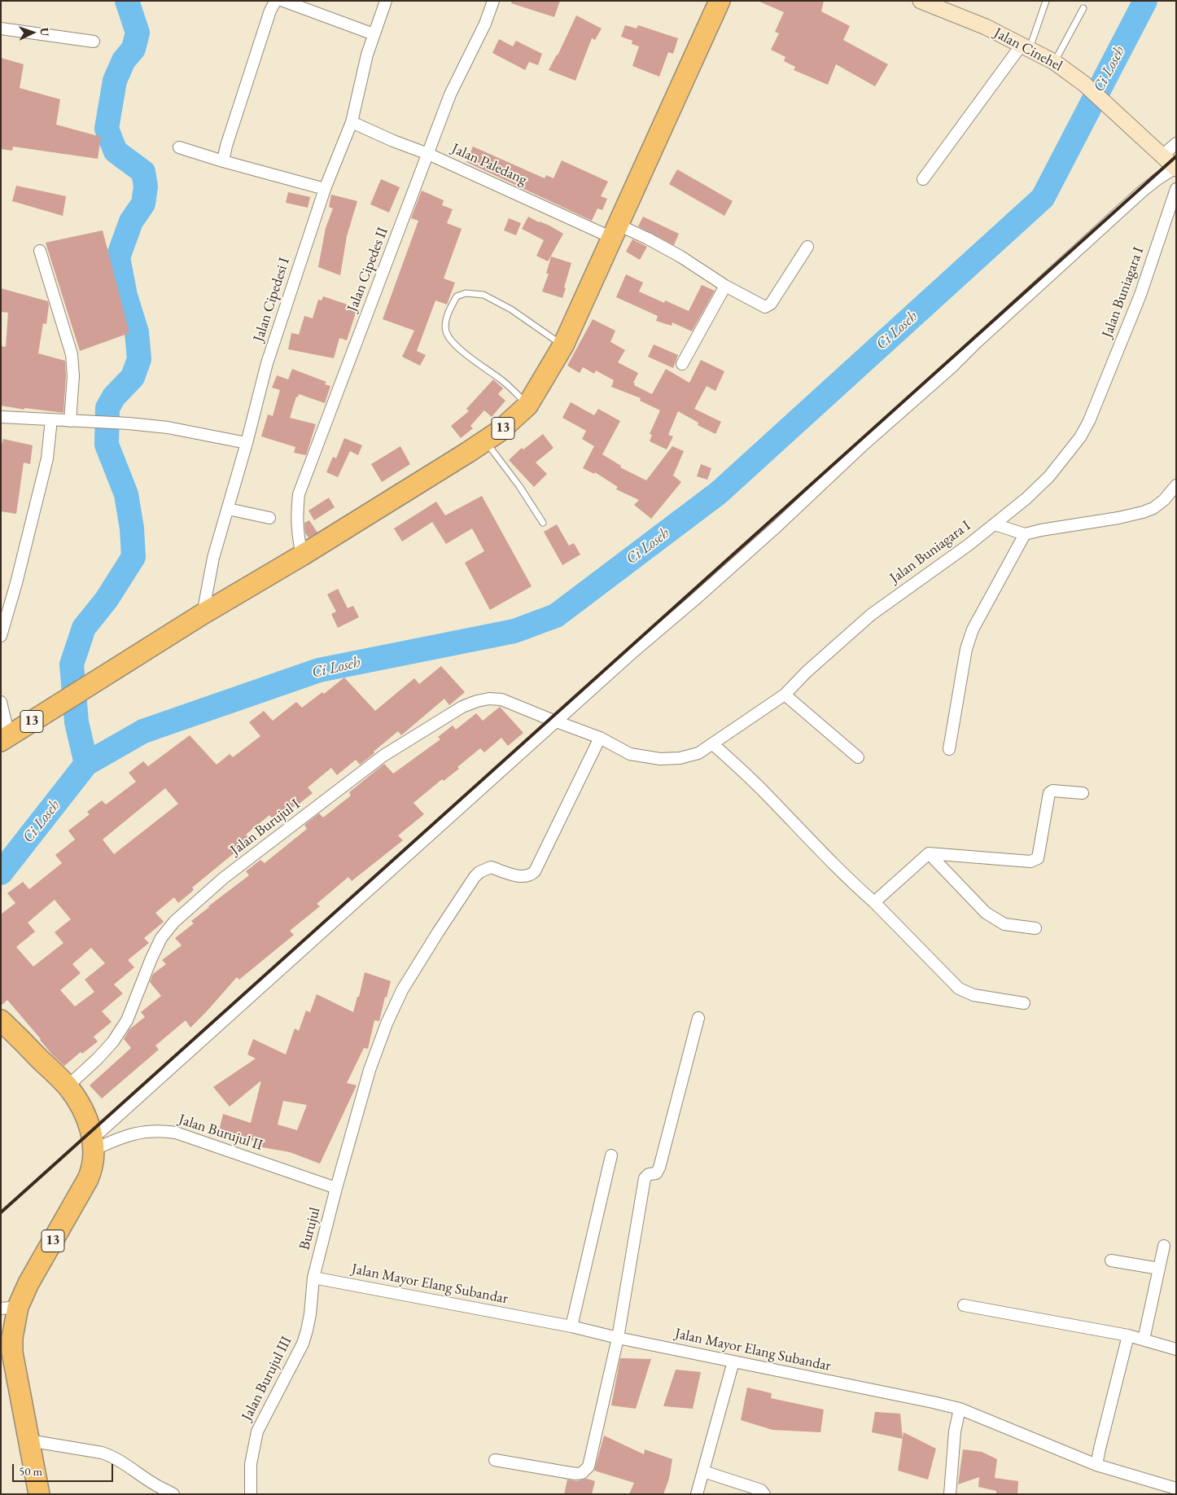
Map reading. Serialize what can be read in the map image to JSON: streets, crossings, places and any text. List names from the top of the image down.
{
  "streets": {
    "highway": ["13"],
    "street": [
      "Jalan Cinehel",
      "Jalan Paledang",
      "Jalan Cipedes II",
      "Jalan Buniagara I",
      "Jalan Cipedesi I",
      "Jalan Burujul I",
      "Jalan Burujul II",
      "Burujul",
      "Jalan Mayor Elang Subandar",
      "Jalan Burujul III"
    ]
  },
  "crossings": [
    ["Jalan Paledang", "Jalan Cipedes II"],
    ["Jalan Paledang", "Jalan Cipedesi I"],
    ["Jalan Paledang", "13"],
    ["Jalan Cipedes II", "13"],
    ["Jalan Buniagara I", "Jalan Burujul I"],
    ["Jalan Buniagara I", "Burujul"],
    ["Jalan Cipedesi I", "13"],
    ["13", "Jalan Burujul I"],
    ["13", "Jalan Burujul II"],
    ["Jalan Burujul II", "Burujul"],
    ["Burujul", "Jalan Mayor Elang Subandar"],
    ["Burujul", "Jalan Burujul III"],
    ["Jalan Mayor Elang Subandar", "Jalan Burujul III"]
  ],
  "water": ["Ci Loseh"],
  "scale_bar": "50 m",
  "north": "right"
}
